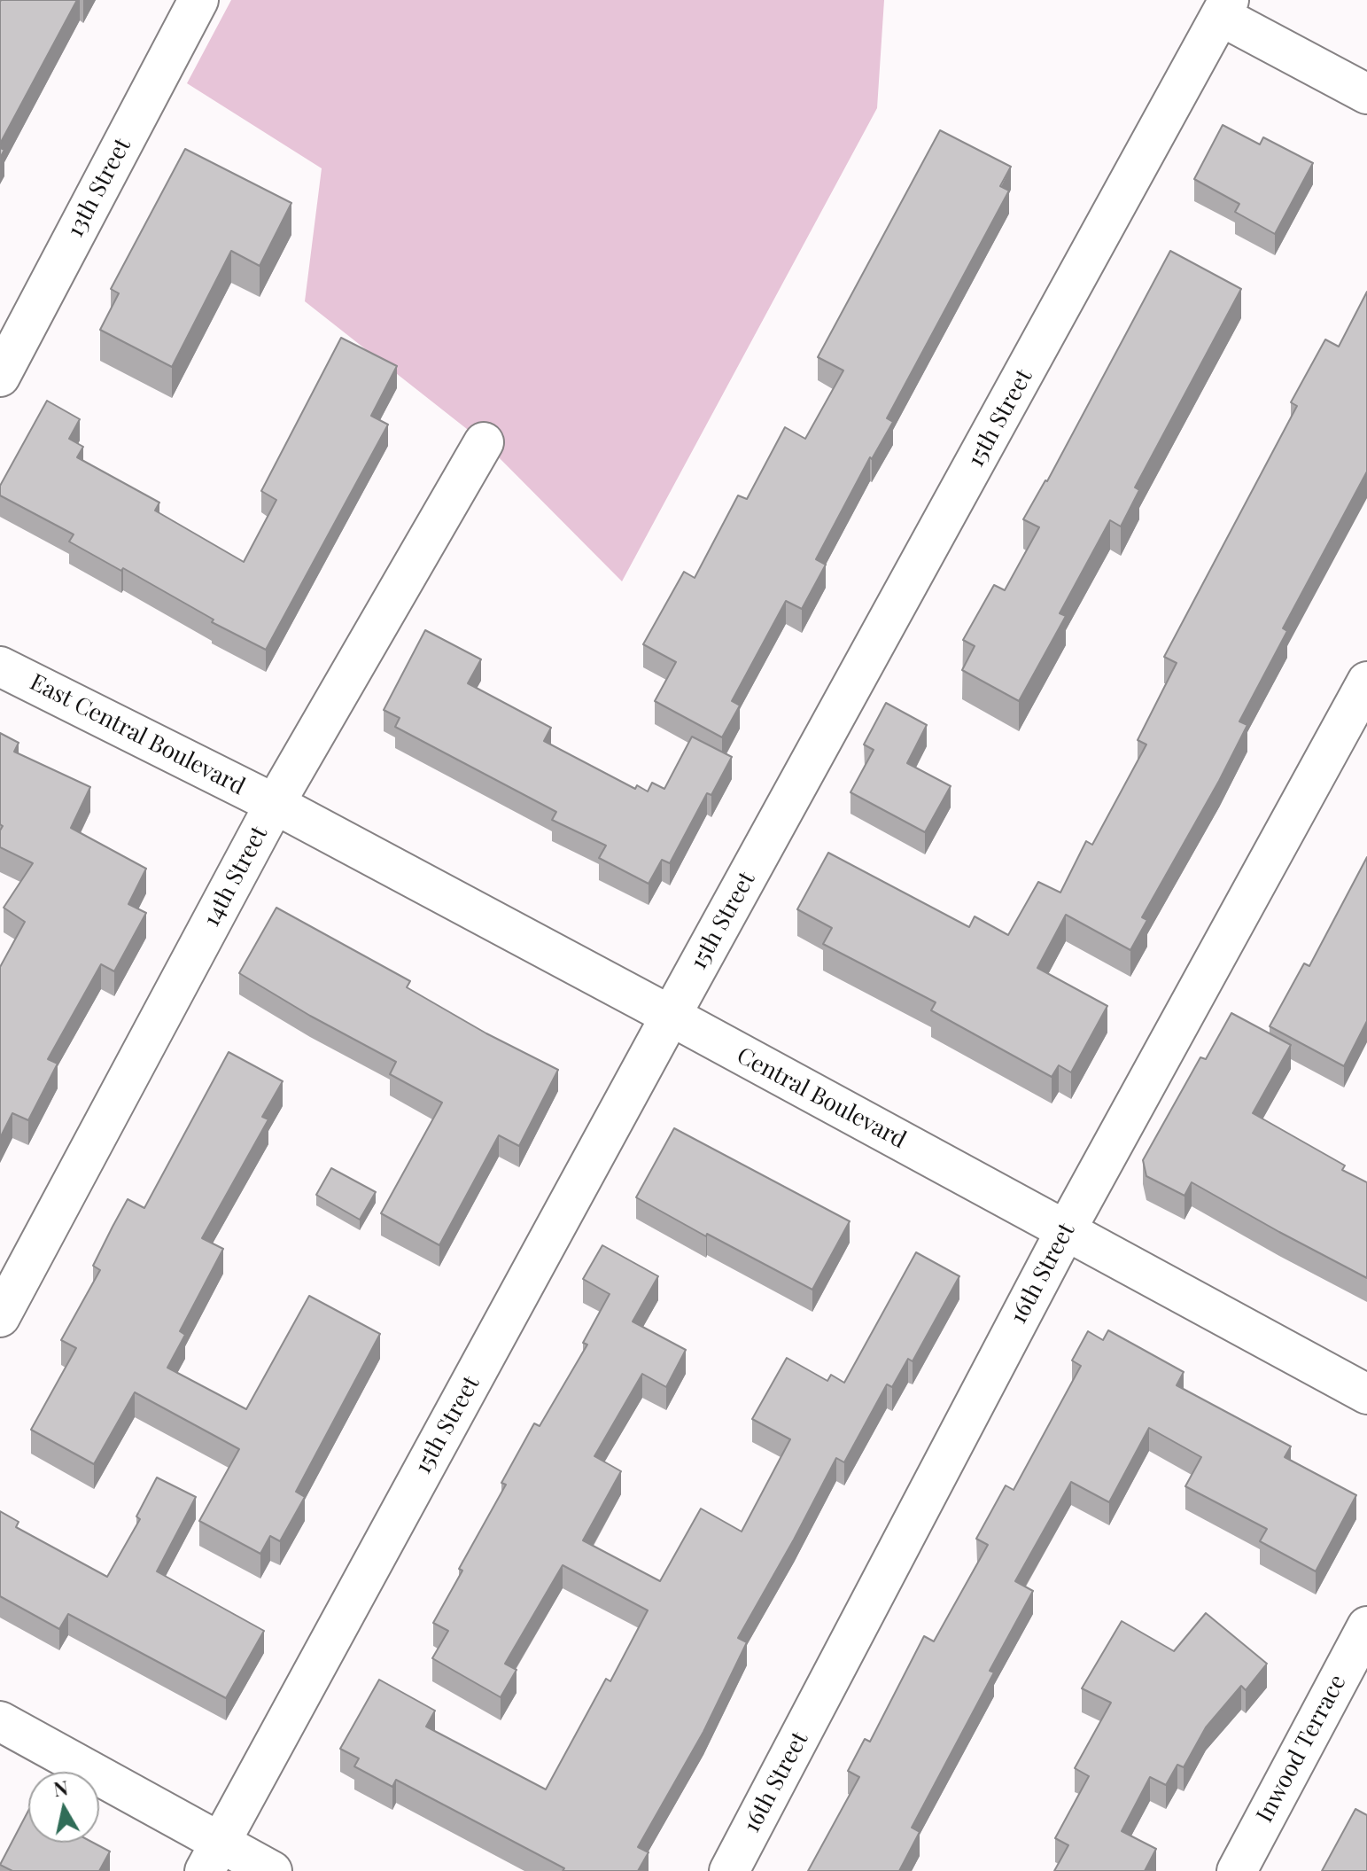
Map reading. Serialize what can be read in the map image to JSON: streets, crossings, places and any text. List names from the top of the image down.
{
  "streets": {
    "street": [
      "13th Street",
      "15th Street",
      "East Central Boulevard",
      "14th Street",
      "Central Boulevard",
      "16th Street",
      "Inwood Terrace"
    ]
  },
  "crossings": [
    ["15th Street", "Central Boulevard"],
    ["East Central Boulevard", "14th Street"],
    ["East Central Boulevard", "Central Boulevard"],
    ["14th Street", "Central Boulevard"],
    ["Central Boulevard", "16th Street"]
  ],
  "north": "top"
}
